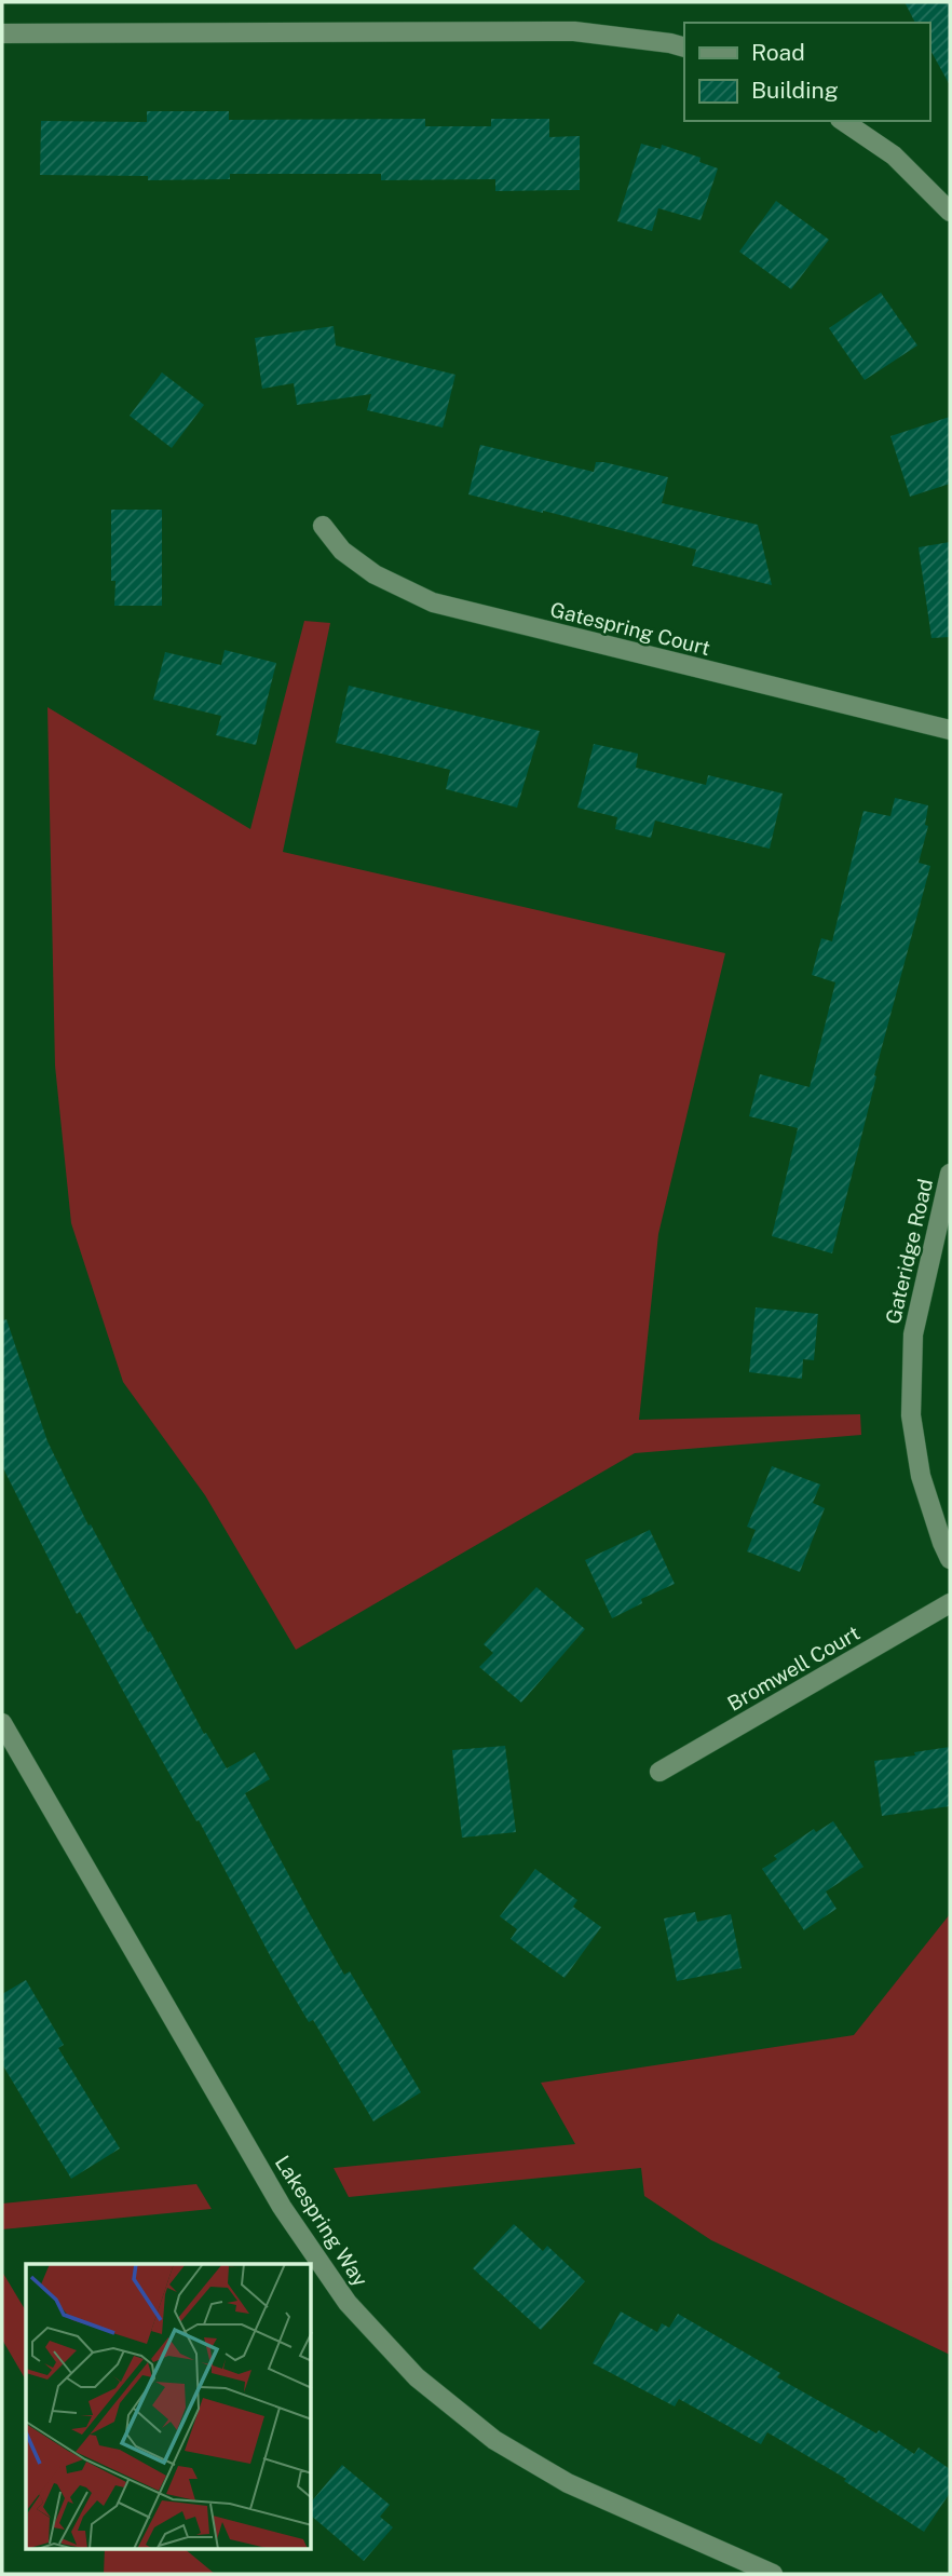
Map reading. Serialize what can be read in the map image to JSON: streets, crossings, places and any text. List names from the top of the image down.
{
  "streets": {
    "street": [
      "Gatespring Court",
      "Gateridge Road",
      "Bromwell Court",
      "Lakespring Way"
    ]
  },
  "legend": ["Road", "Building"]
}
